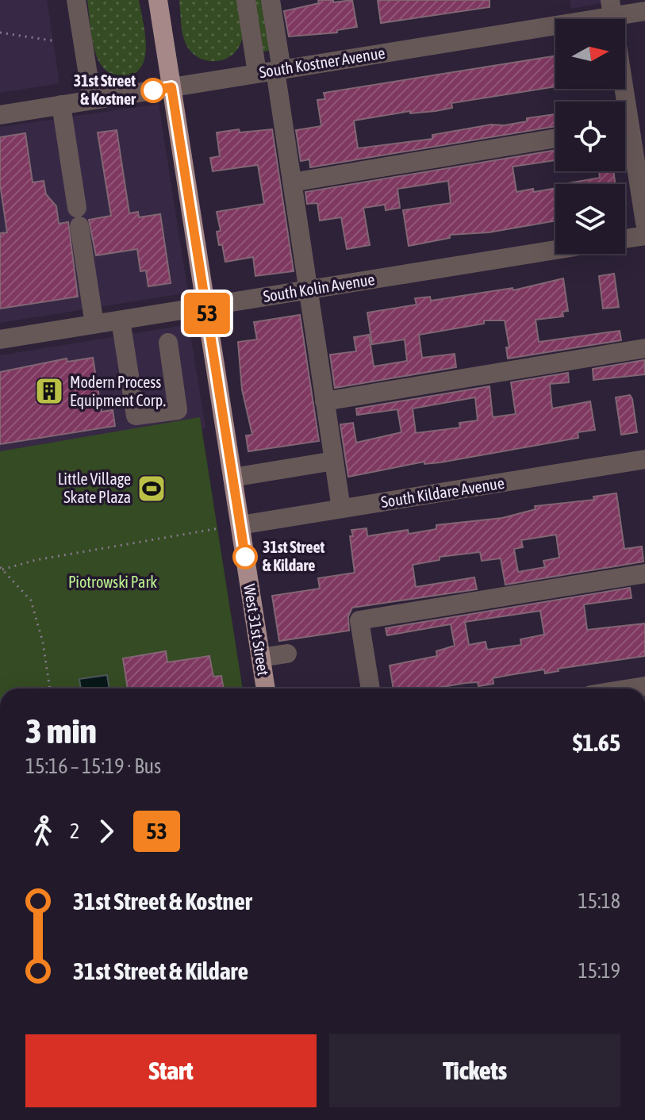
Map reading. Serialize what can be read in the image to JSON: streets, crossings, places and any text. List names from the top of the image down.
{
  "streets": {
    "main road": ["West 31st Street"],
    "street": ["South Kostner Avenue", "South Kolin Avenue", "South Kildare Avenue"]
  },
  "crossings": [
    ["South Kostner Avenue", "West 31st Street"],
    ["South Kolin Avenue", "West 31st Street"],
    ["South Kildare Avenue", "West 31st Street"]
  ],
  "parks": ["Piotrowski Park"],
  "places": {
    "other": ["31st Street & Kostner", "31st Street & Kildare"],
    "building": ["Modern Process Equipment Corp."],
    "sports": ["Little Village Skate Plaza"]
  },
  "lines": ["bus line 53"],
  "north": "right",
  "page": {
    "on_map": "53",
    "heading": ["3 min", "15:16 – 15:19 · Bus", "$1.65"],
    "legs": ["2", "53"],
    "list": [
      {
        "name": "31st Street & Kostner",
        "value": "15:18"
      },
      {
        "name": "31st Street & Kildare",
        "value": "15:19"
      }
    ],
    "buttons": ["Start", "Tickets"]
  }
}
